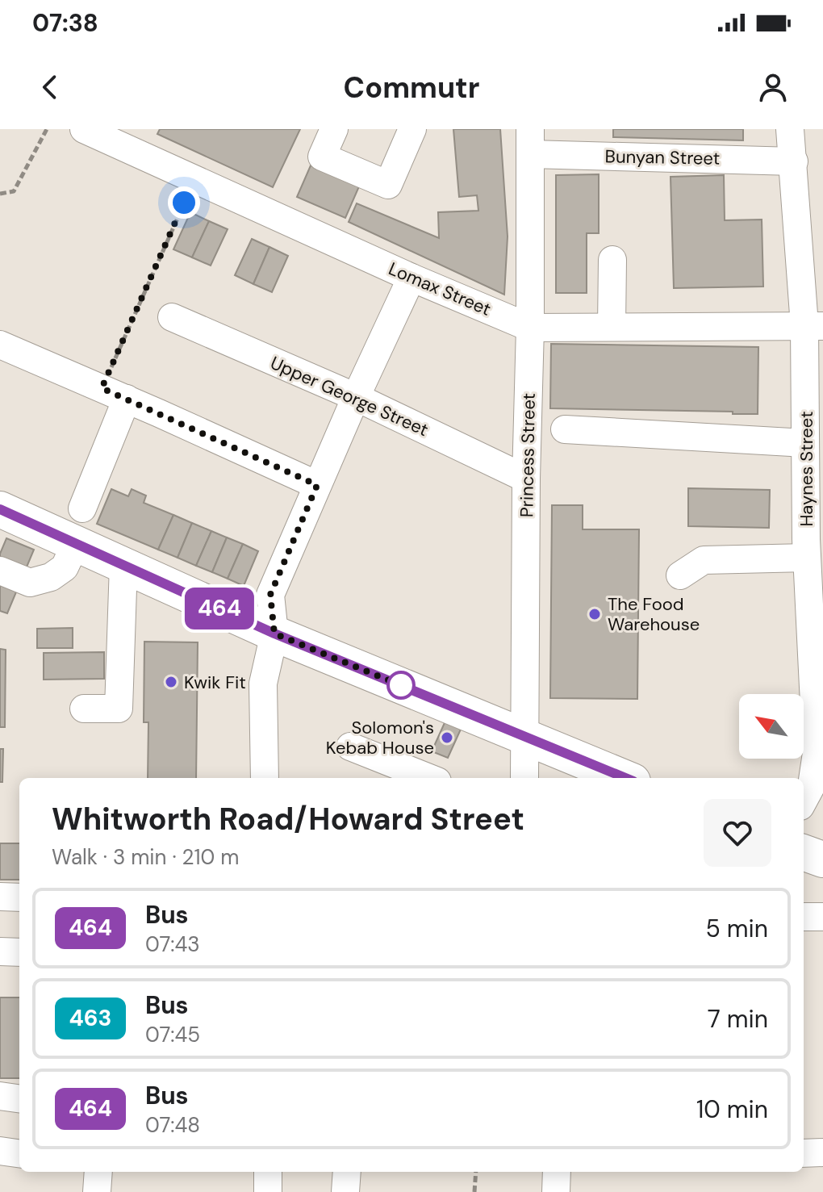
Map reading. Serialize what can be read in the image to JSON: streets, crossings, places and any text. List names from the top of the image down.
{
  "streets": {
    "street": [
      "Bunyan Street",
      "Lomax Street",
      "Upper George Street",
      "Princess Street",
      "Haynes Street"
    ]
  },
  "crossings": [
    ["Bunyan Street", "Princess Street"],
    ["Bunyan Street", "Haynes Street"],
    ["Lomax Street", "Princess Street"],
    ["Lomax Street", "Haynes Street"],
    ["Upper George Street", "Princess Street"]
  ],
  "places": ["The Food Warehouse", "Kwik Fit", "Solomon's Kebab House"],
  "lines": ["bus line 464"],
  "north": "top left",
  "page": {
    "status": "07:38",
    "header": "Commutr",
    "on_map": "464",
    "heading": ["Whitworth Road/Howard Street", "Walk · 3 min · 210 m"],
    "list": [
      {
        "mark": "464",
        "name": "Bus",
        "note": "07:43",
        "value": "5 min"
      },
      {
        "mark": "463",
        "name": "Bus",
        "note": "07:45",
        "value": "7 min"
      },
      {
        "mark": "464",
        "name": "Bus",
        "note": "07:48",
        "value": "10 min"
      }
    ]
  }
}
